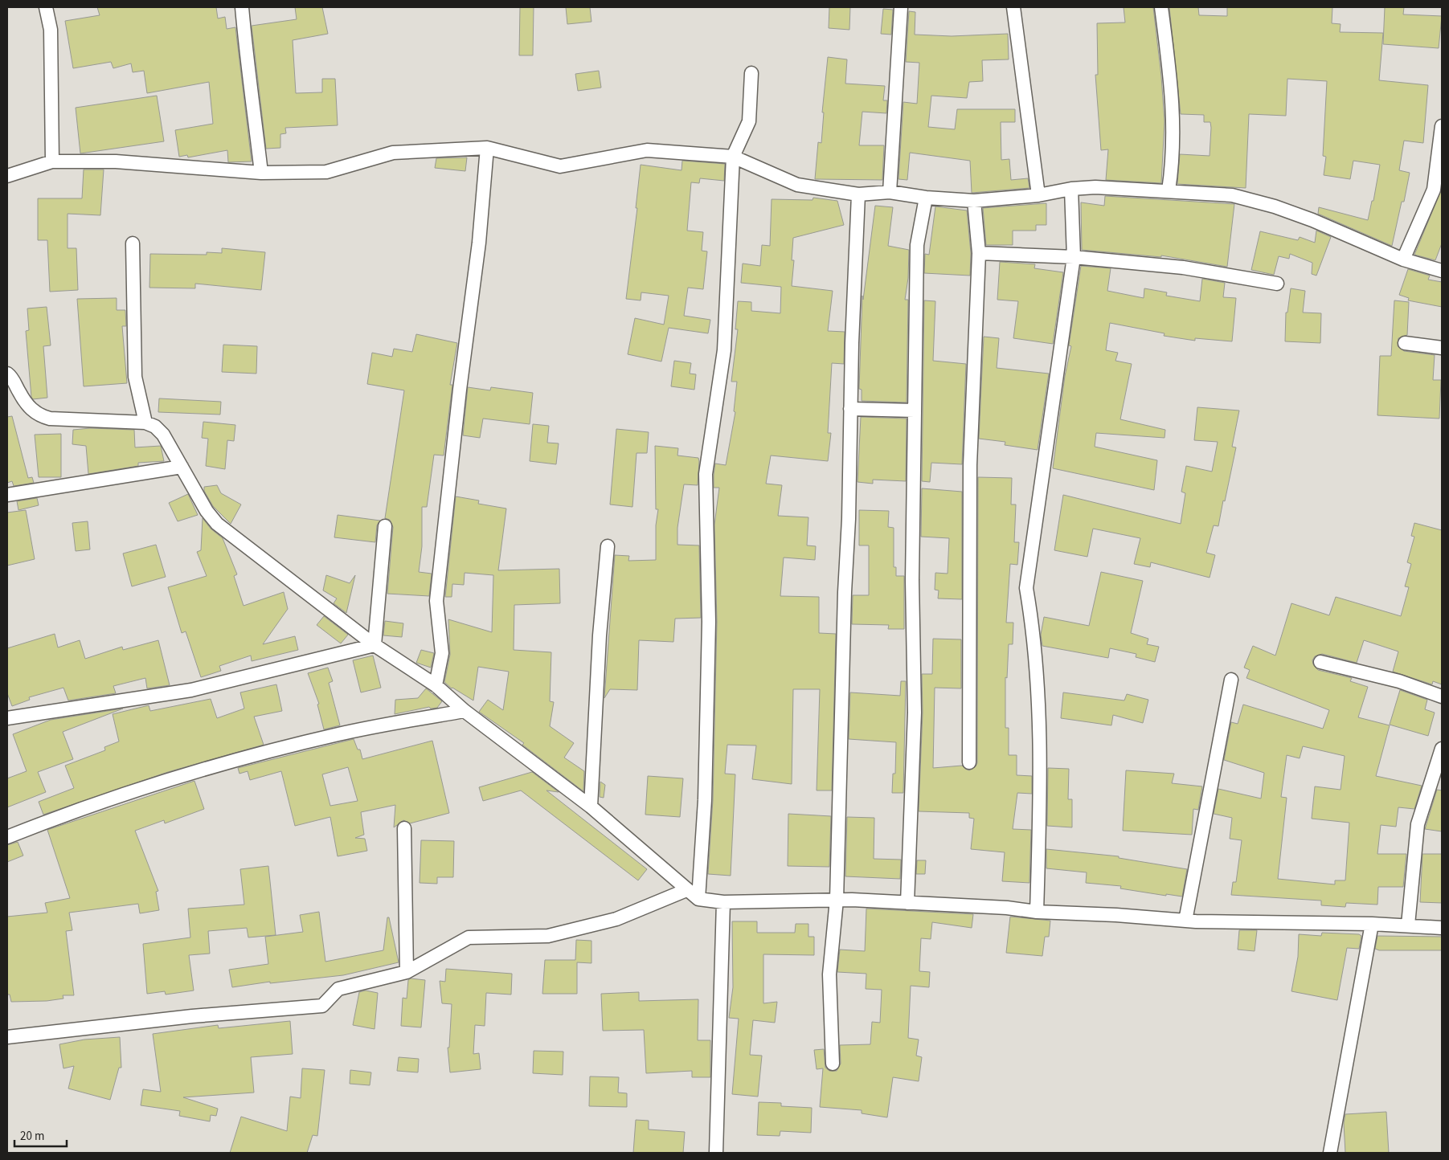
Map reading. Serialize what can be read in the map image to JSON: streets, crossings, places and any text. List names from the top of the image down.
{
  "scale_bar": "20 m"
}
